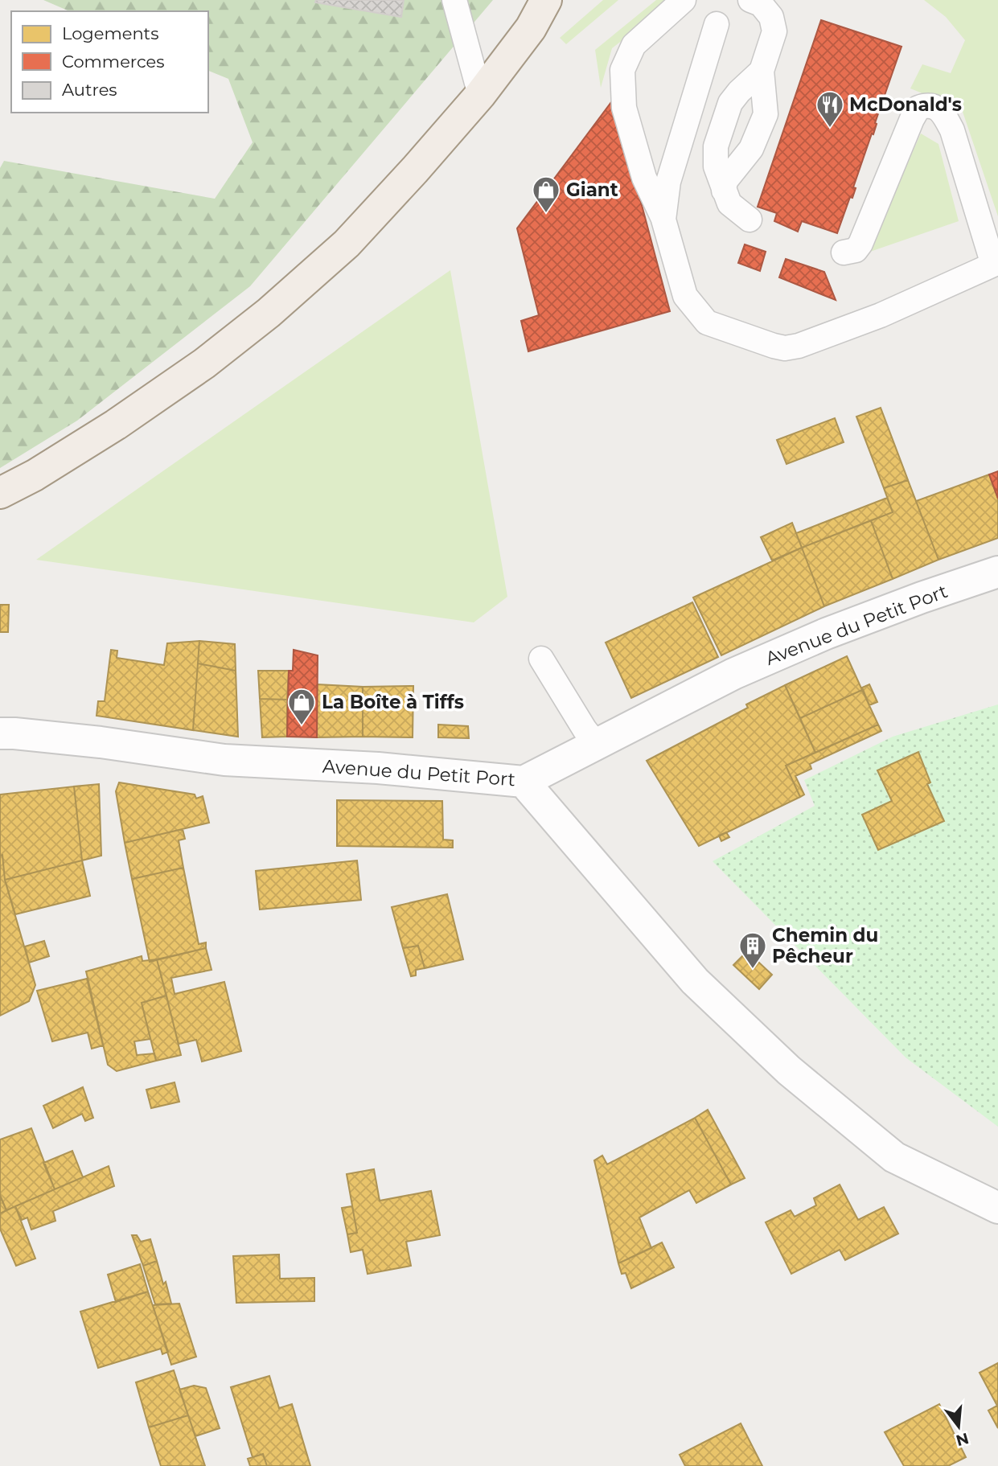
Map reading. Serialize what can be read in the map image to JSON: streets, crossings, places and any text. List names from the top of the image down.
{
  "streets": {
    "street": ["Avenue du Petit Port"]
  },
  "places": {
    "restaurant": ["McDonald's"],
    "shop": ["Giant", "La Boîte à Tiffs"],
    "building": ["Chemin du Pêcheur"]
  },
  "legend": ["Logements", "Commerces", "Autres"],
  "north": "bottom"
}
